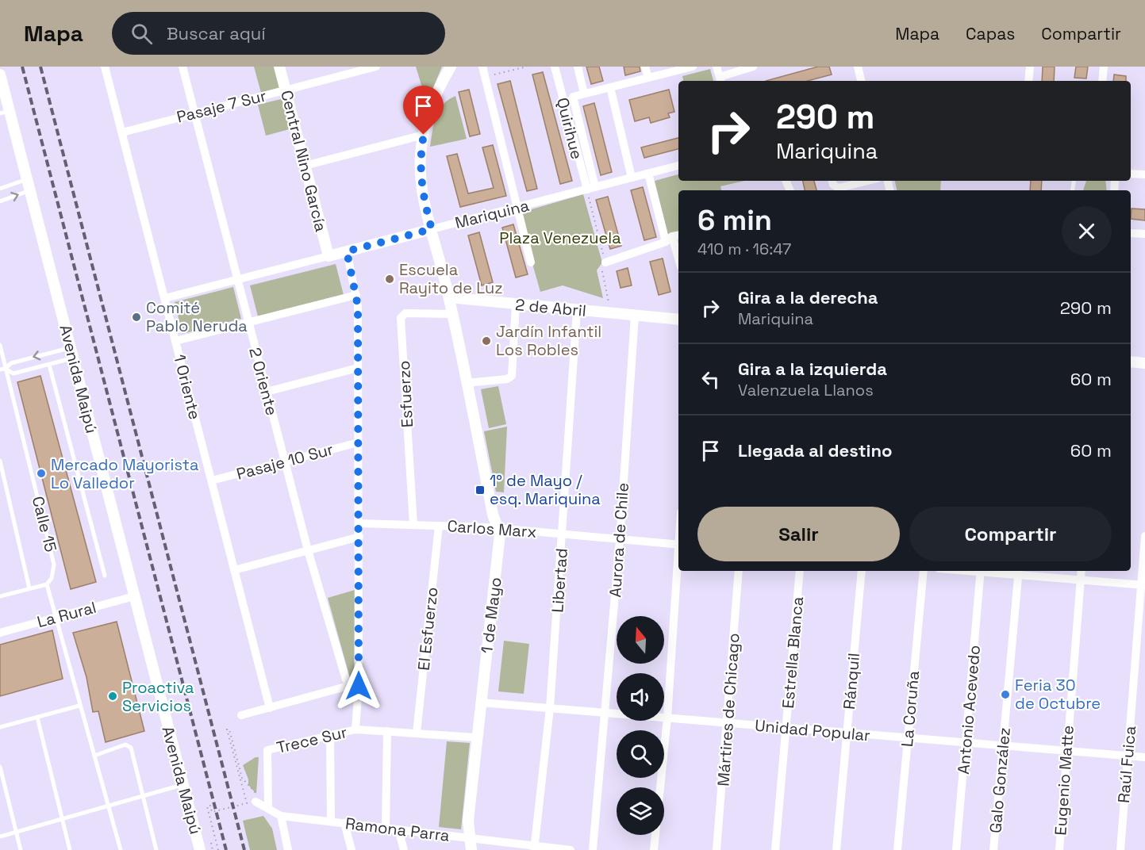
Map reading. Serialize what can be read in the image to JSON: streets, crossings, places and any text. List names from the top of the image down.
{
  "streets": {
    "street": [
      "Pasaje 7 Sur",
      "Quirihue",
      "Central Nino García",
      "Mariquina",
      "2 de Abril",
      "Avenida Maipú",
      "2 Oriente",
      "1 Oriente",
      "Esfuerzo",
      "Pasaje 10 Sur",
      "Carlos Marx",
      "Aurora de Chile",
      "Libertad",
      "La Rural",
      "1 de Mayo",
      "El Esfuerzo",
      "Estrella Blanca",
      "Ránquil",
      "La Coruña",
      "Mártires de Chicago",
      "Antonio Acevedo",
      "Unidad Popular",
      "Trece Sur",
      "Raúl Fuica",
      "Galo González",
      "Eugenio Matte",
      "Ramona Parra"
    ],
    "lane": ["Calle 15"]
  },
  "crossings": [
    ["Pasaje 7 Sur", "Central Nino García"],
    ["Pasaje 7 Sur", "2 Oriente"],
    ["Pasaje 7 Sur", "1 Oriente"],
    ["Quirihue", "Mariquina"],
    ["Central Nino García", "Mariquina"],
    ["Mariquina", "2 Oriente"],
    ["Mariquina", "1 Oriente"],
    ["Mariquina", "1 de Mayo"],
    ["2 de Abril", "Aurora de Chile"],
    ["2 de Abril", "Libertad"],
    ["2 de Abril", "1 de Mayo"],
    ["Avenida Maipú", "La Rural"],
    ["2 Oriente", "Pasaje 10 Sur"],
    ["1 Oriente", "Pasaje 10 Sur"],
    ["Esfuerzo", "Carlos Marx"],
    ["Esfuerzo", "1 de Mayo"],
    ["Carlos Marx", "Aurora de Chile"],
    ["Carlos Marx", "Libertad"],
    ["Carlos Marx", "1 de Mayo"],
    ["Carlos Marx", "El Esfuerzo"],
    ["Aurora de Chile", "Unidad Popular"],
    ["Libertad", "Unidad Popular"],
    ["Libertad", "Ramona Parra"],
    ["1 de Mayo", "Unidad Popular"],
    ["1 de Mayo", "Ramona Parra"],
    ["Estrella Blanca", "Unidad Popular"],
    ["Ránquil", "Unidad Popular"],
    ["La Coruña", "Unidad Popular"],
    ["Mártires de Chicago", "Unidad Popular"],
    ["Antonio Acevedo", "Unidad Popular"],
    ["Unidad Popular", "Raúl Fuica"],
    ["Unidad Popular", "Galo González"],
    ["Unidad Popular", "Eugenio Matte"]
  ],
  "parks": ["Plaza Venezuela"],
  "places": {
    "other": [
      "Escuela Rayito de Luz",
      "Comité Pablo Neruda",
      "Jardín Infantil Los Robles",
      "Mercado Mayorista Lo Valledor",
      "Feria 30 de Octubre",
      "Proactiva Servicios"
    ],
    "transit": ["1° de Mayo / esq. Mariquina"]
  },
  "north": "top",
  "page": {
    "header": "Mapa",
    "search": "Buscar aquí",
    "nav": ["Mapa", "Capas", "Compartir"],
    "turn": ["290 m", "Mariquina"],
    "heading": ["6 min", "410 m · 16:47"],
    "list": [
      {
        "name": "Gira a la derecha",
        "note": "Mariquina",
        "value": "290 m"
      },
      {
        "name": "Gira a la izquierda",
        "note": "Valenzuela Llanos",
        "value": "60 m"
      },
      {
        "name": "Llegada al destino",
        "value": "60 m"
      }
    ],
    "buttons": ["Salir", "Compartir"]
  }
}
